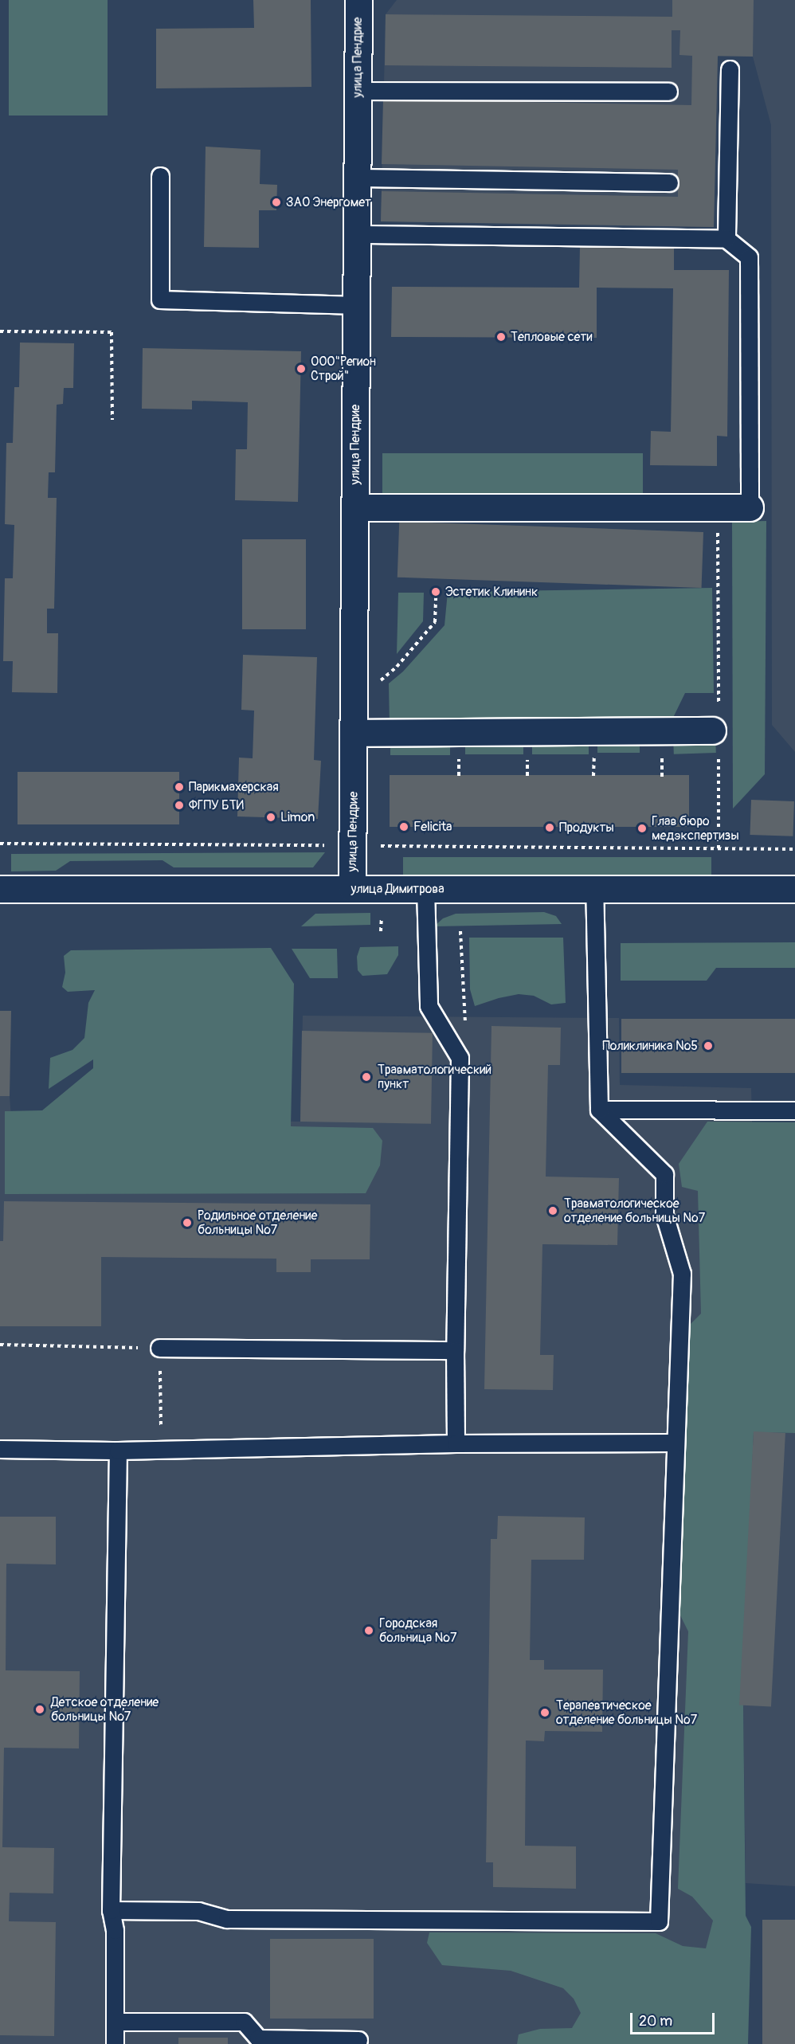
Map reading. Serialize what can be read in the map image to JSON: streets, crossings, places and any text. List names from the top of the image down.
{
  "streets": {
    "street": ["улица Пендрие", "улица Димитрова"]
  },
  "crossings": [
    ["улица Пендрие", "улица Димитрова"]
  ],
  "places": [
    "ЗАО Энергомет",
    "Тепловые сети",
    "ООО\"Регион Строй\"",
    "Эстетик Клининк",
    "Парикмахерская",
    "ФГПУ БТИ",
    "Limon",
    "Felicita",
    "Продукты",
    "Глав бюро медэкспертизы",
    "Поликлиника №5",
    "Травматологический пункт",
    "Травматологическое отделение больницы №7",
    "Родильное отделение больницы №7",
    "Городская больница №7",
    "Детское отделение больницы №7",
    "Терапевтическое отделение больницы №7"
  ],
  "scale_bar": "20 m"
}
